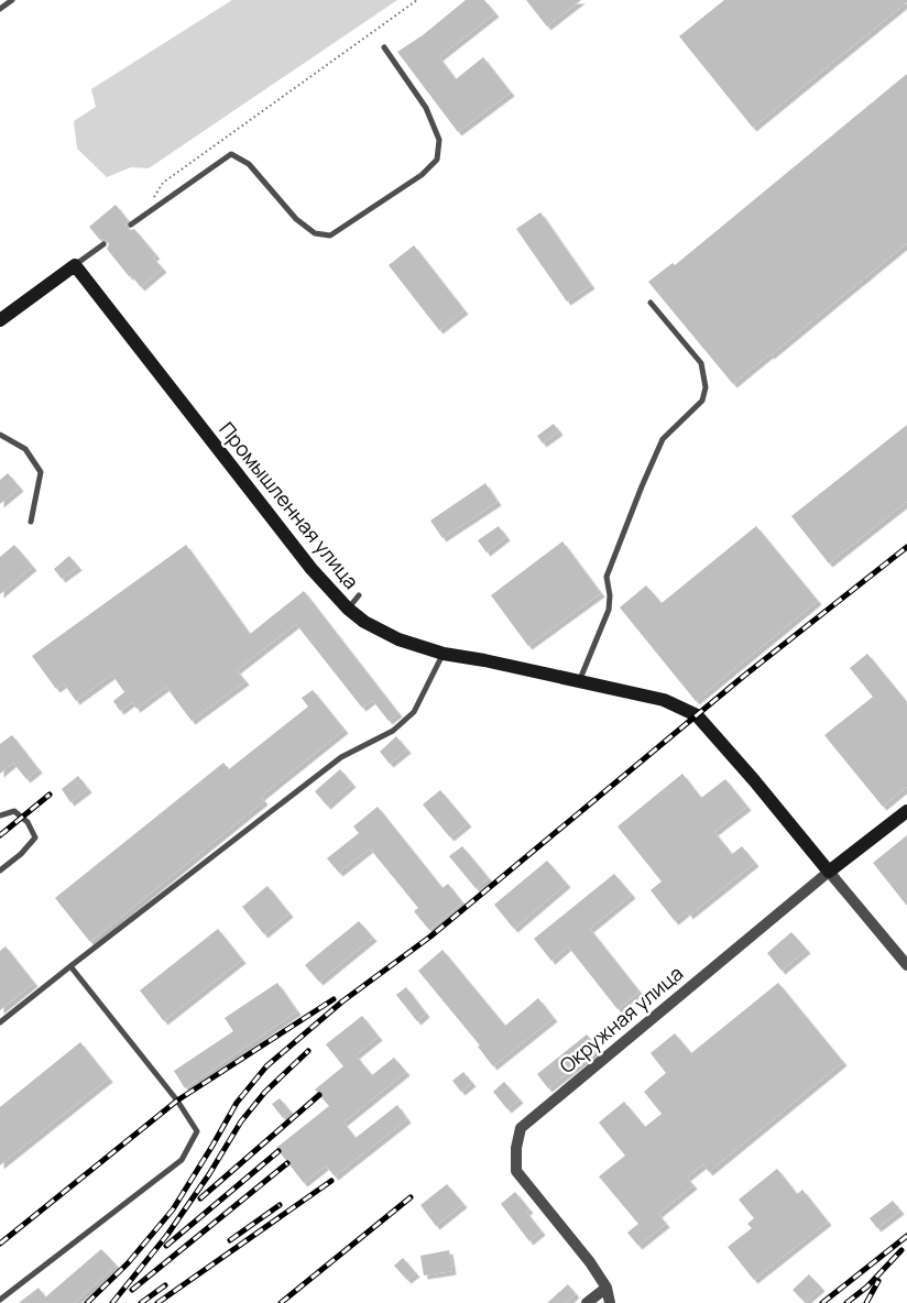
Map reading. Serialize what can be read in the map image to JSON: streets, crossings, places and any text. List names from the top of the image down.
{
  "streets": {
    "street": ["Промышленная улица", "Окружная улица"]
  },
  "crossings": [
    ["Промышленная улица", "Окружная улица"]
  ]
}
